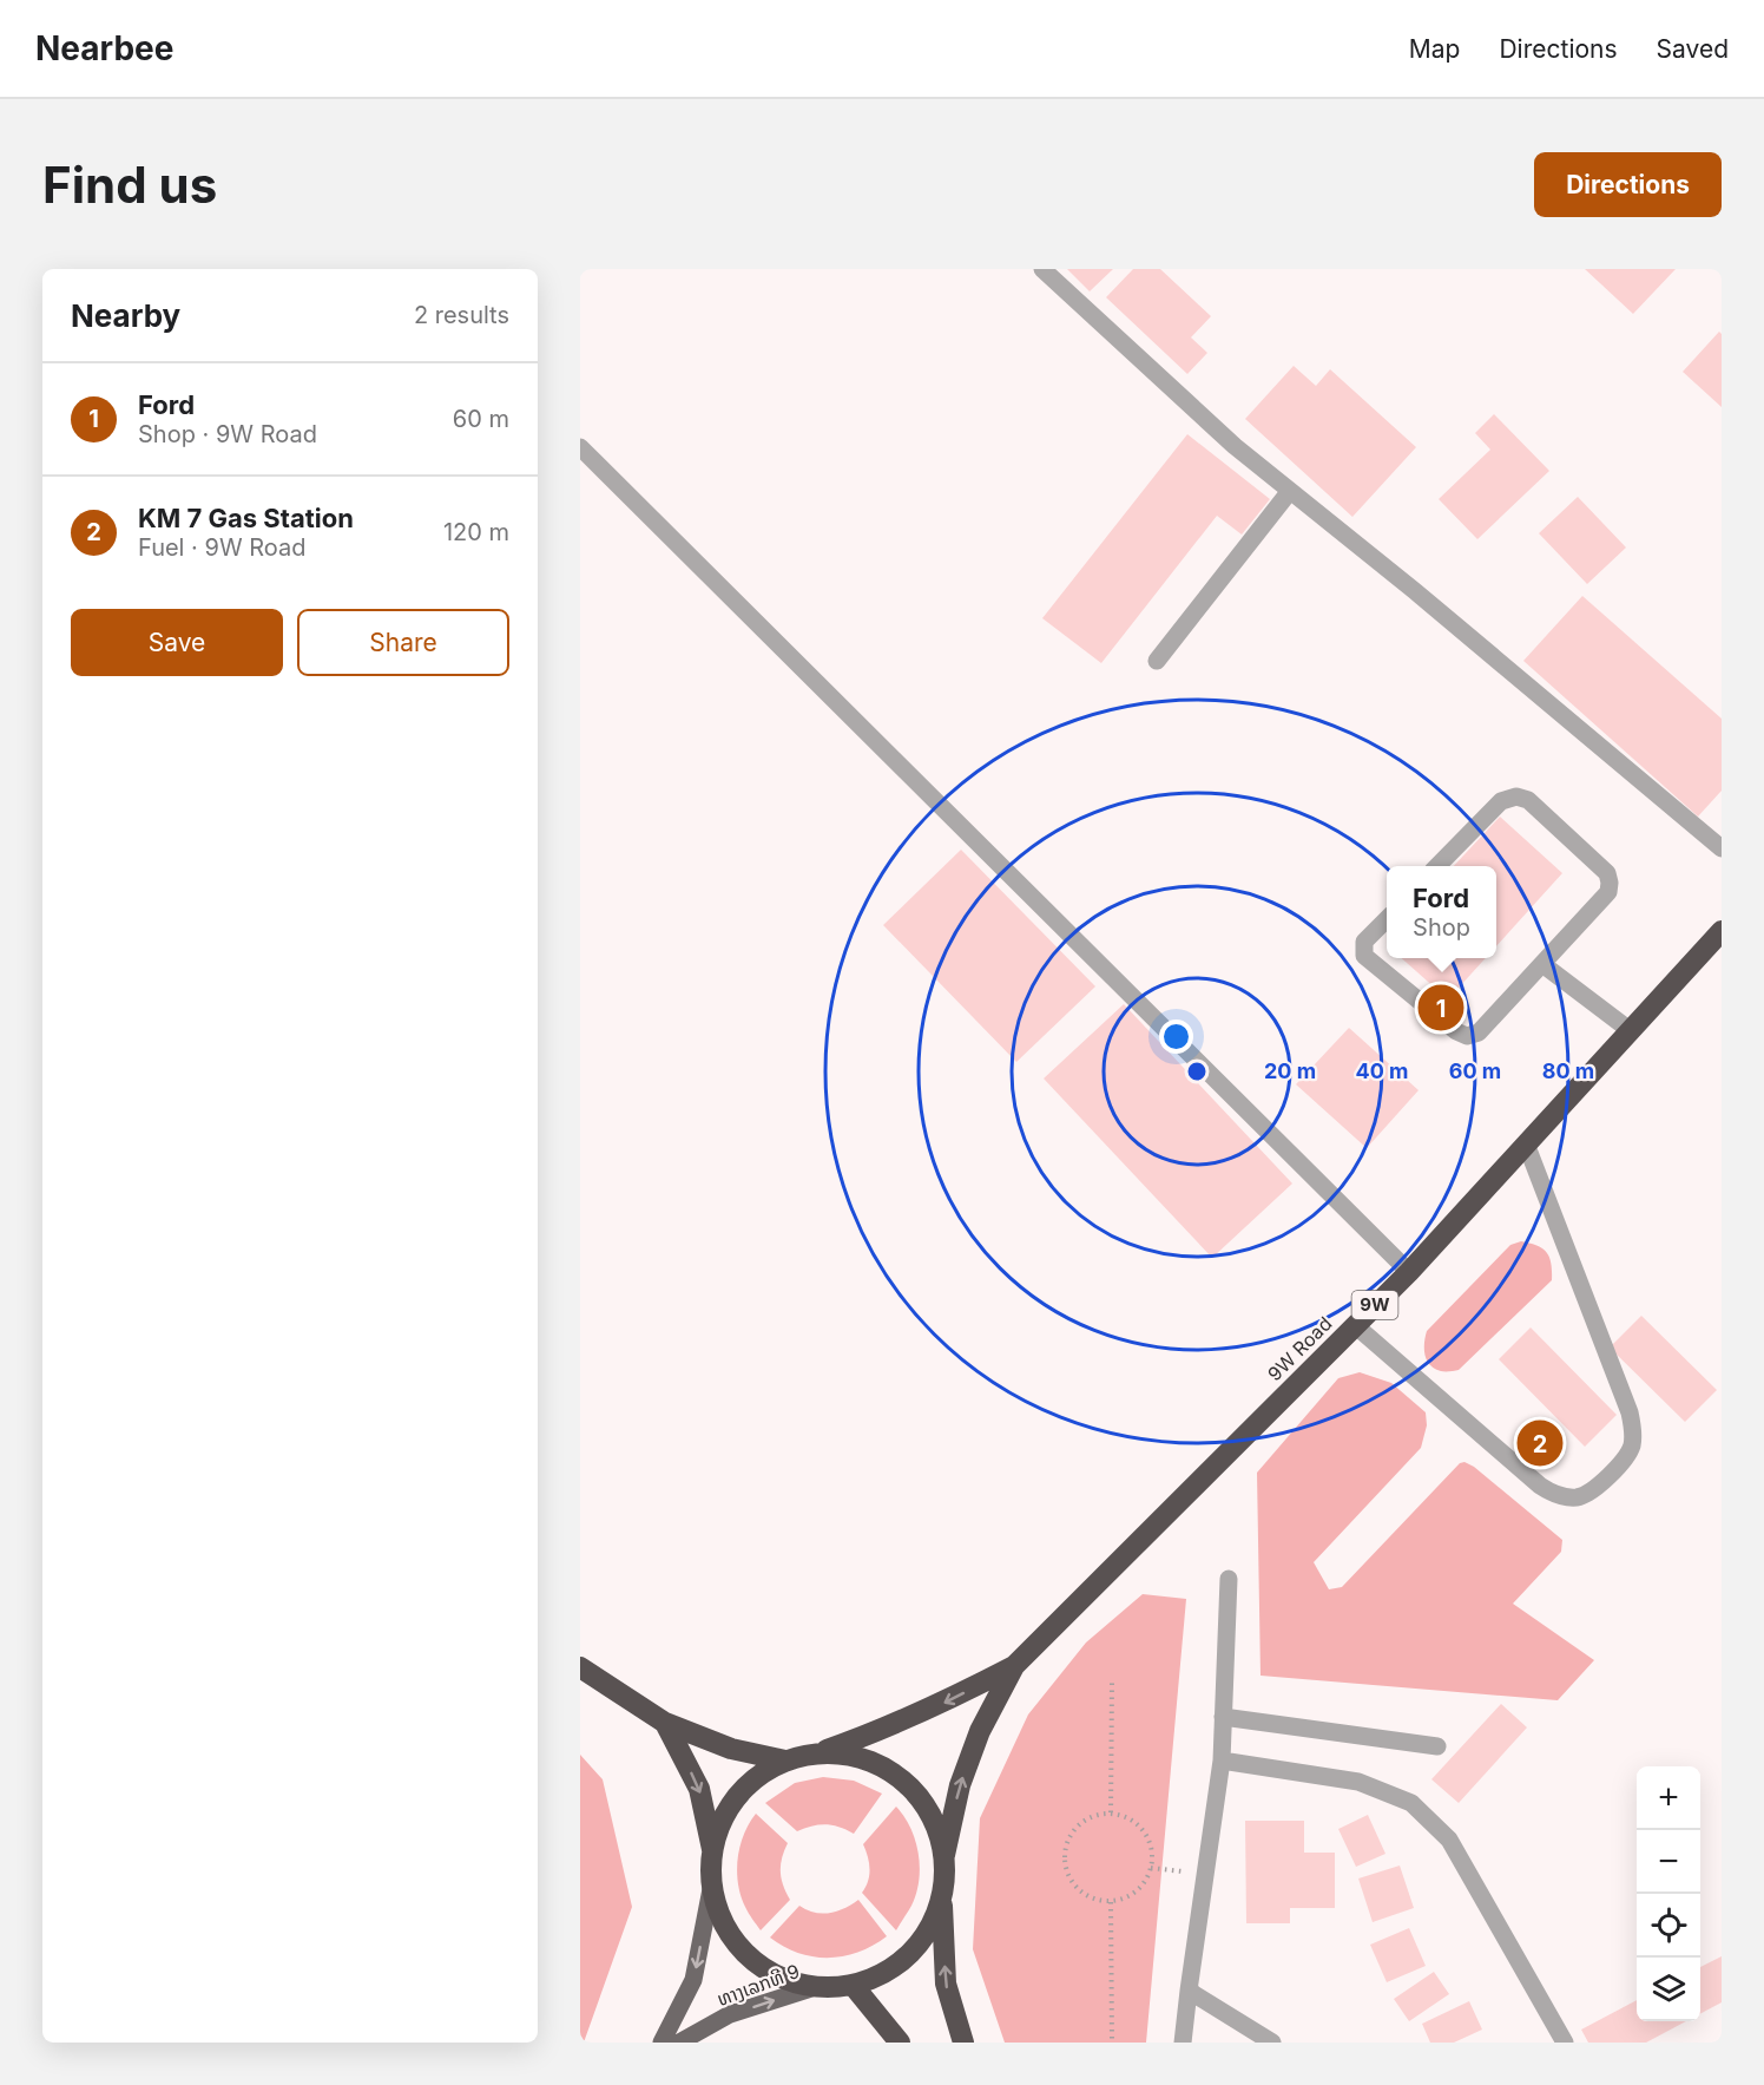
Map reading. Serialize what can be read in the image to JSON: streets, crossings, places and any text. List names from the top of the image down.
{
  "streets": {
    "highway": ["9W", "9W Road"],
    "main road": ["ທາງເລກທີ 9"]
  },
  "page": {
    "header": "Nearbee",
    "nav": ["Map", "Directions", "Saved"],
    "buttons": [
      "Directions",
      ["Save", "Share"]
    ],
    "title": "Find us",
    "heading": ["Nearby", "2 results"],
    "list": [
      {
        "mark": "1",
        "name": "Ford",
        "note": "Shop · 9W Road",
        "value": "60 m"
      },
      {
        "mark": "2",
        "name": "KM 7 Gas Station",
        "note": "Fuel · 9W Road",
        "value": "120 m"
      }
    ],
    "popup": ["Ford", "Shop"],
    "pins": ["1", "2"],
    "map_buttons": ["+", "−"]
  },
  "rings": [
    "20 m",
    "40 m",
    "60 m",
    "80 m"
  ]
}
